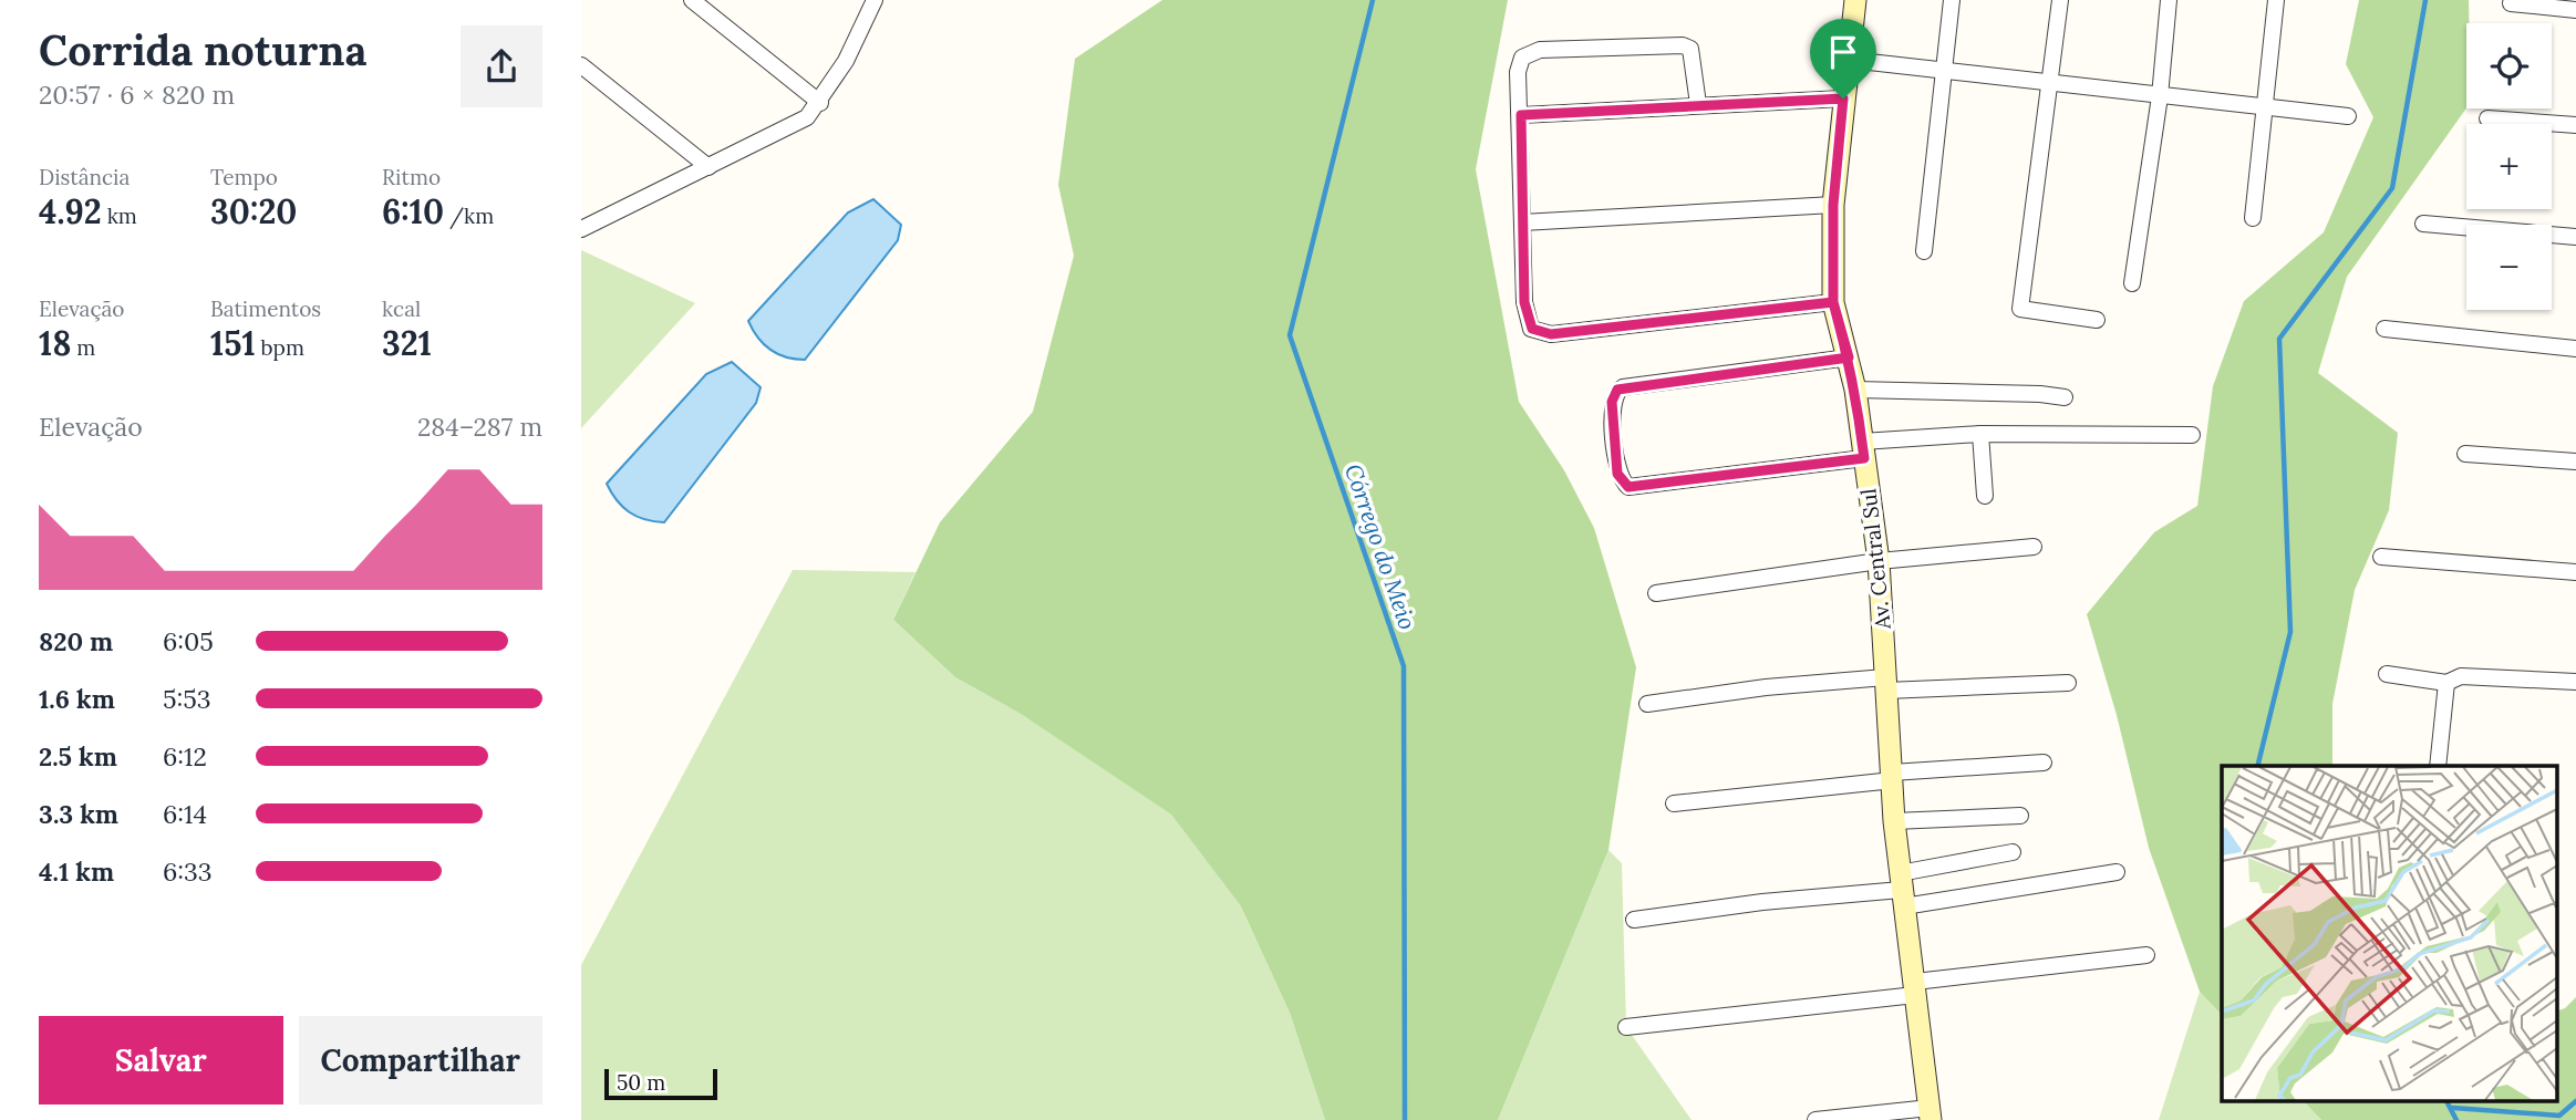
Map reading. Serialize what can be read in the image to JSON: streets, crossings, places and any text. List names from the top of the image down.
{
  "streets": {
    "street": ["Av. Central Sul"]
  },
  "water": ["Córrego do Meio"],
  "scale_bar": "50 m",
  "page": {
    "heading": ["Corrida noturna", "20:57 · 6 × 820 m"],
    "map_buttons": ["+", "−"],
    "stats": [
      ["Distância", "4.92 km"],
      ["Tempo", "30:20"],
      ["Ritmo", "6:10 /km"],
      ["Elevação", "18 m"],
      ["Batimentos", "151 bpm"],
      ["kcal", "321"]
    ],
    "chart": ["Elevação", "284–287 m"],
    "list": [
      {
        "name": "820 m",
        "note": "6:05"
      },
      {
        "name": "1.6 km",
        "note": "5:53"
      },
      {
        "name": "2.5 km",
        "note": "6:12"
      },
      {
        "name": "3.3 km",
        "note": "6:14"
      },
      {
        "name": "4.1 km",
        "note": "6:33"
      }
    ],
    "buttons": ["Salvar", "Compartilhar"],
    "scale": "50 m"
  }
}
